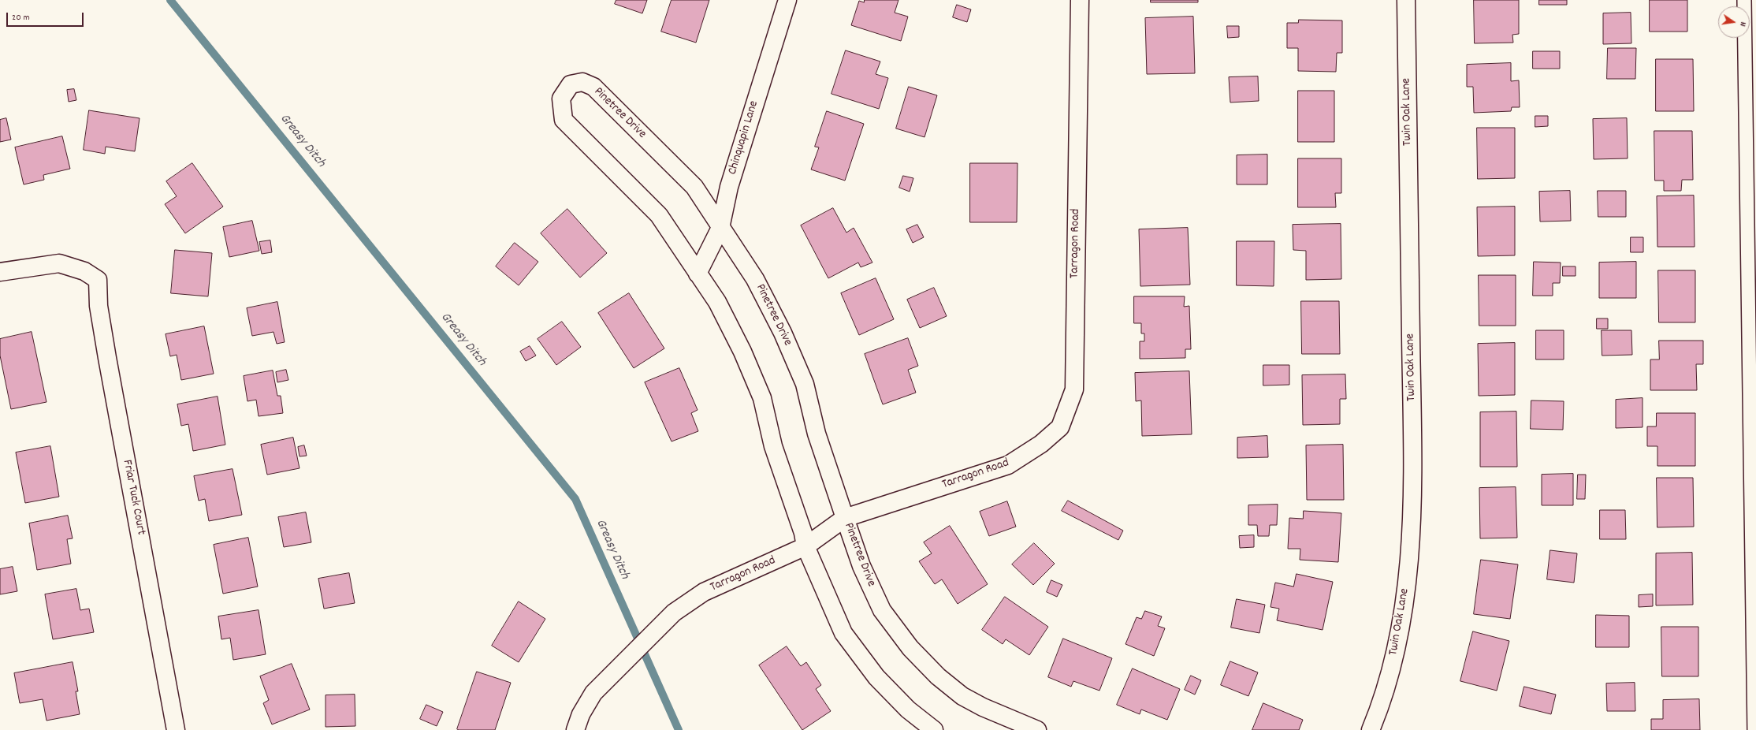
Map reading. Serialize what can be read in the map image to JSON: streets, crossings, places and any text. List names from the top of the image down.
{
  "streets": {
    "street": [
      "Twin Oak Lane",
      "Pinetree Drive",
      "Chinquapin Lane",
      "Tarragon Road",
      "Friar Tuck Court"
    ]
  },
  "crossings": [
    ["Pinetree Drive", "Chinquapin Lane"],
    ["Pinetree Drive", "Tarragon Road"]
  ],
  "water": ["Greasy Ditch"],
  "scale_bar": "20 m",
  "north": "right"
}
